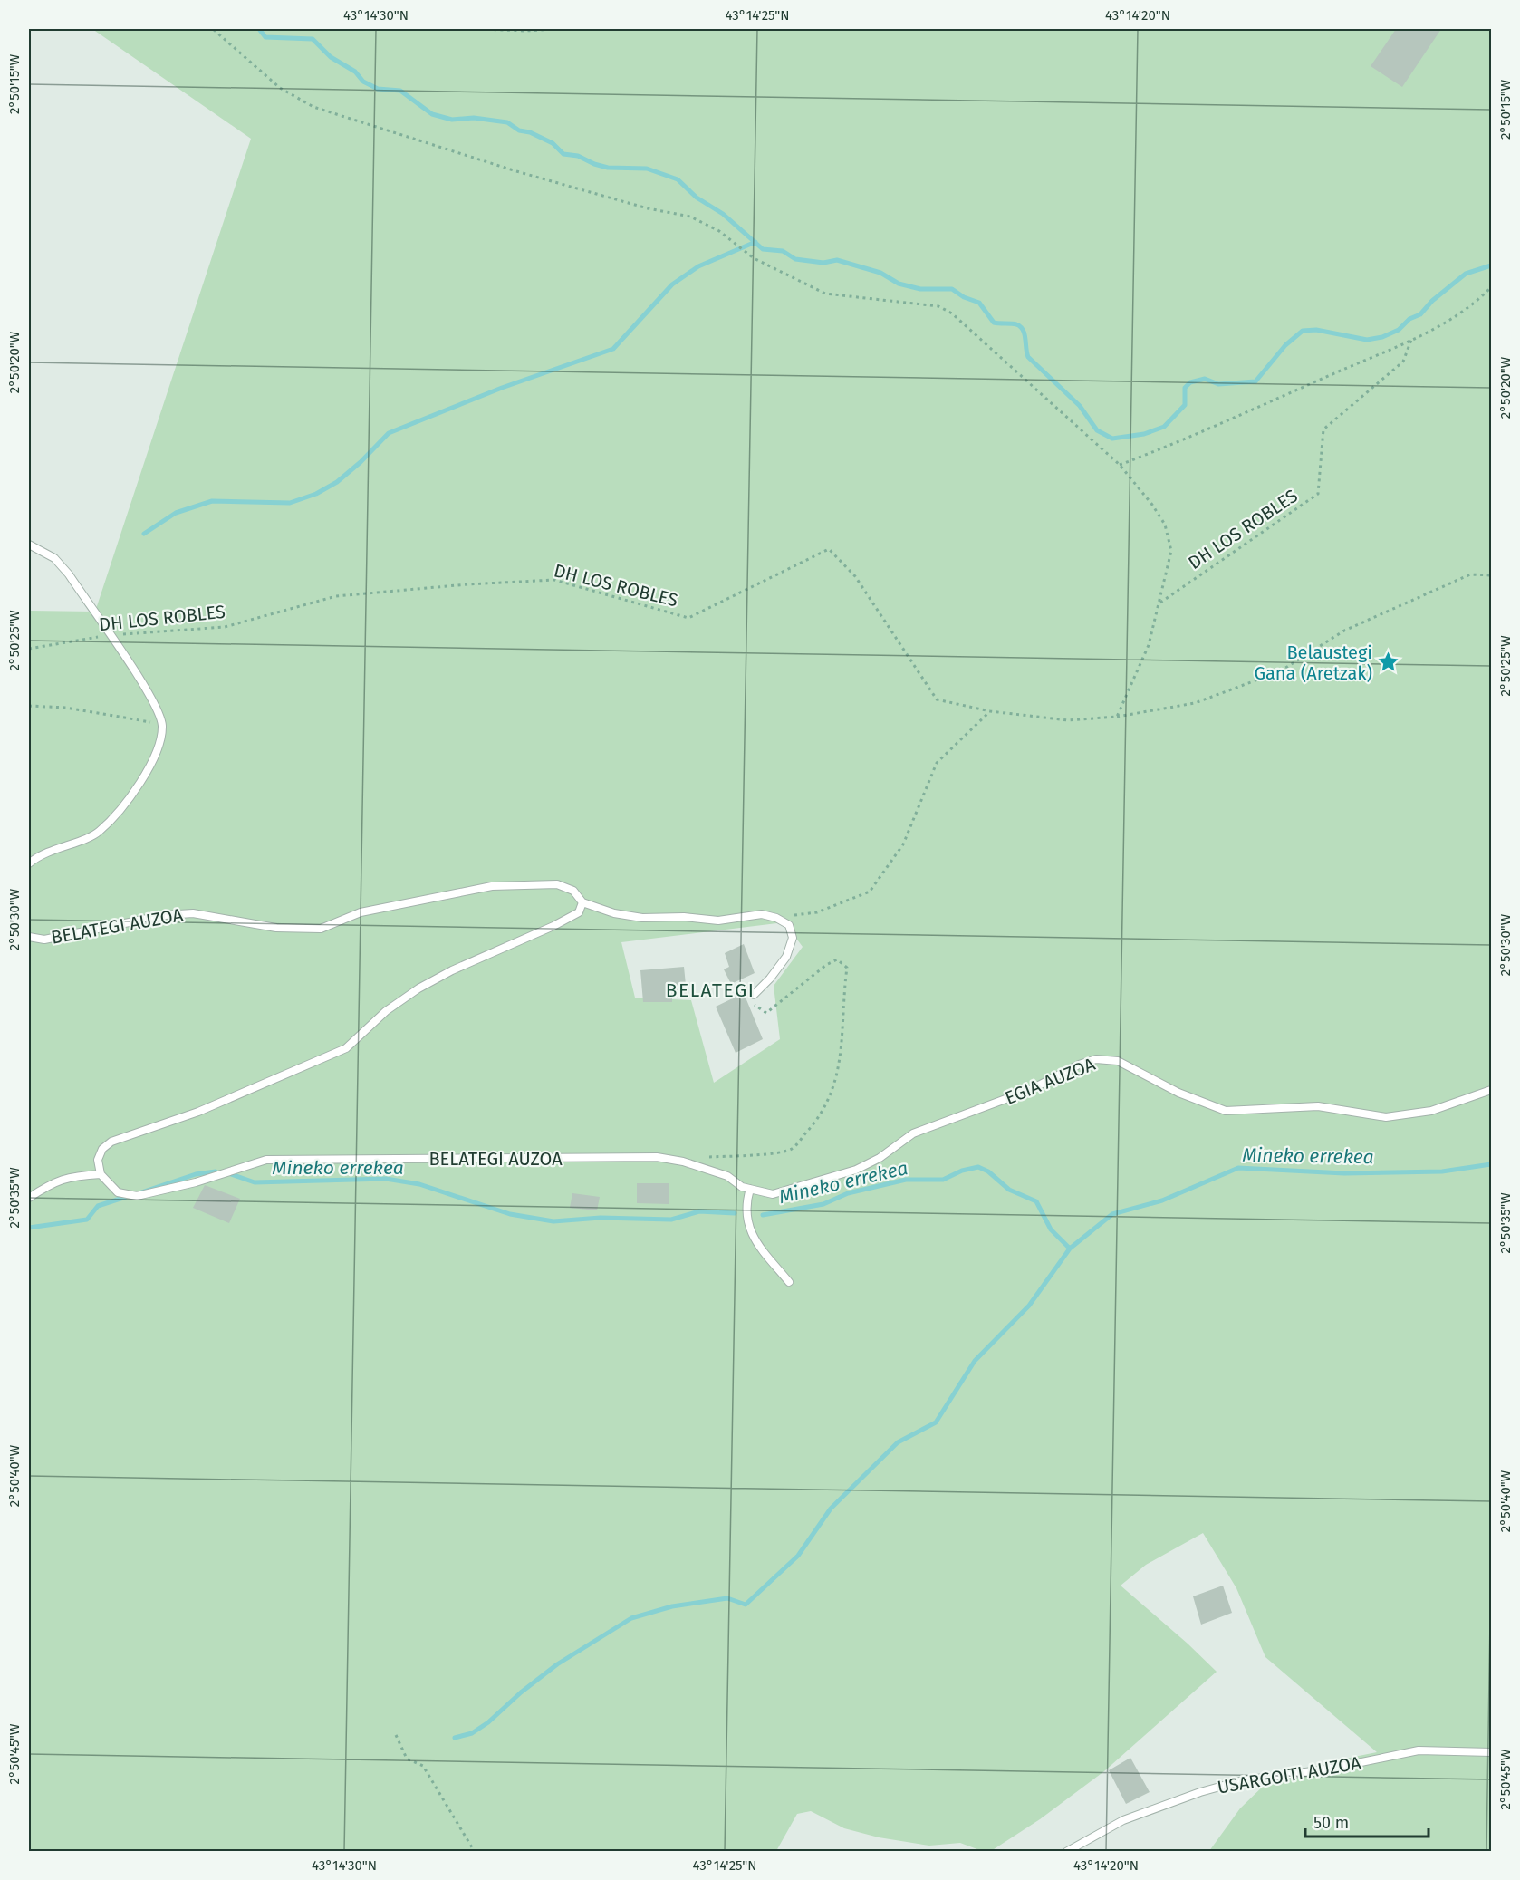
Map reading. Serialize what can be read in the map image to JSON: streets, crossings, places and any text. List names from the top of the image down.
{
  "streets": {
    "lane": ["BELATEGI AUZOA", "EGIA AUZOA", "USARGOITI AUZOA"],
    "path": ["DH LOS ROBLES"]
  },
  "crossings": [
    ["BELATEGI AUZOA", "EGIA AUZOA"]
  ],
  "districts": ["BELATEGI"],
  "water": ["Mineko errekea"],
  "places": {
    "place": ["Belaustegi Gana (Aretzak)"]
  },
  "scale_bar": "50 m",
  "coordinates": [
    "43°14'30\"N",
    "43°14'25\"N",
    "43°14'20\"N",
    "2°50'15\"W",
    "2°50'20\"W",
    "2°50'25\"W",
    "2°50'30\"W",
    "2°50'35\"W",
    "2°50'40\"W",
    "2°50'45\"W"
  ]
}
